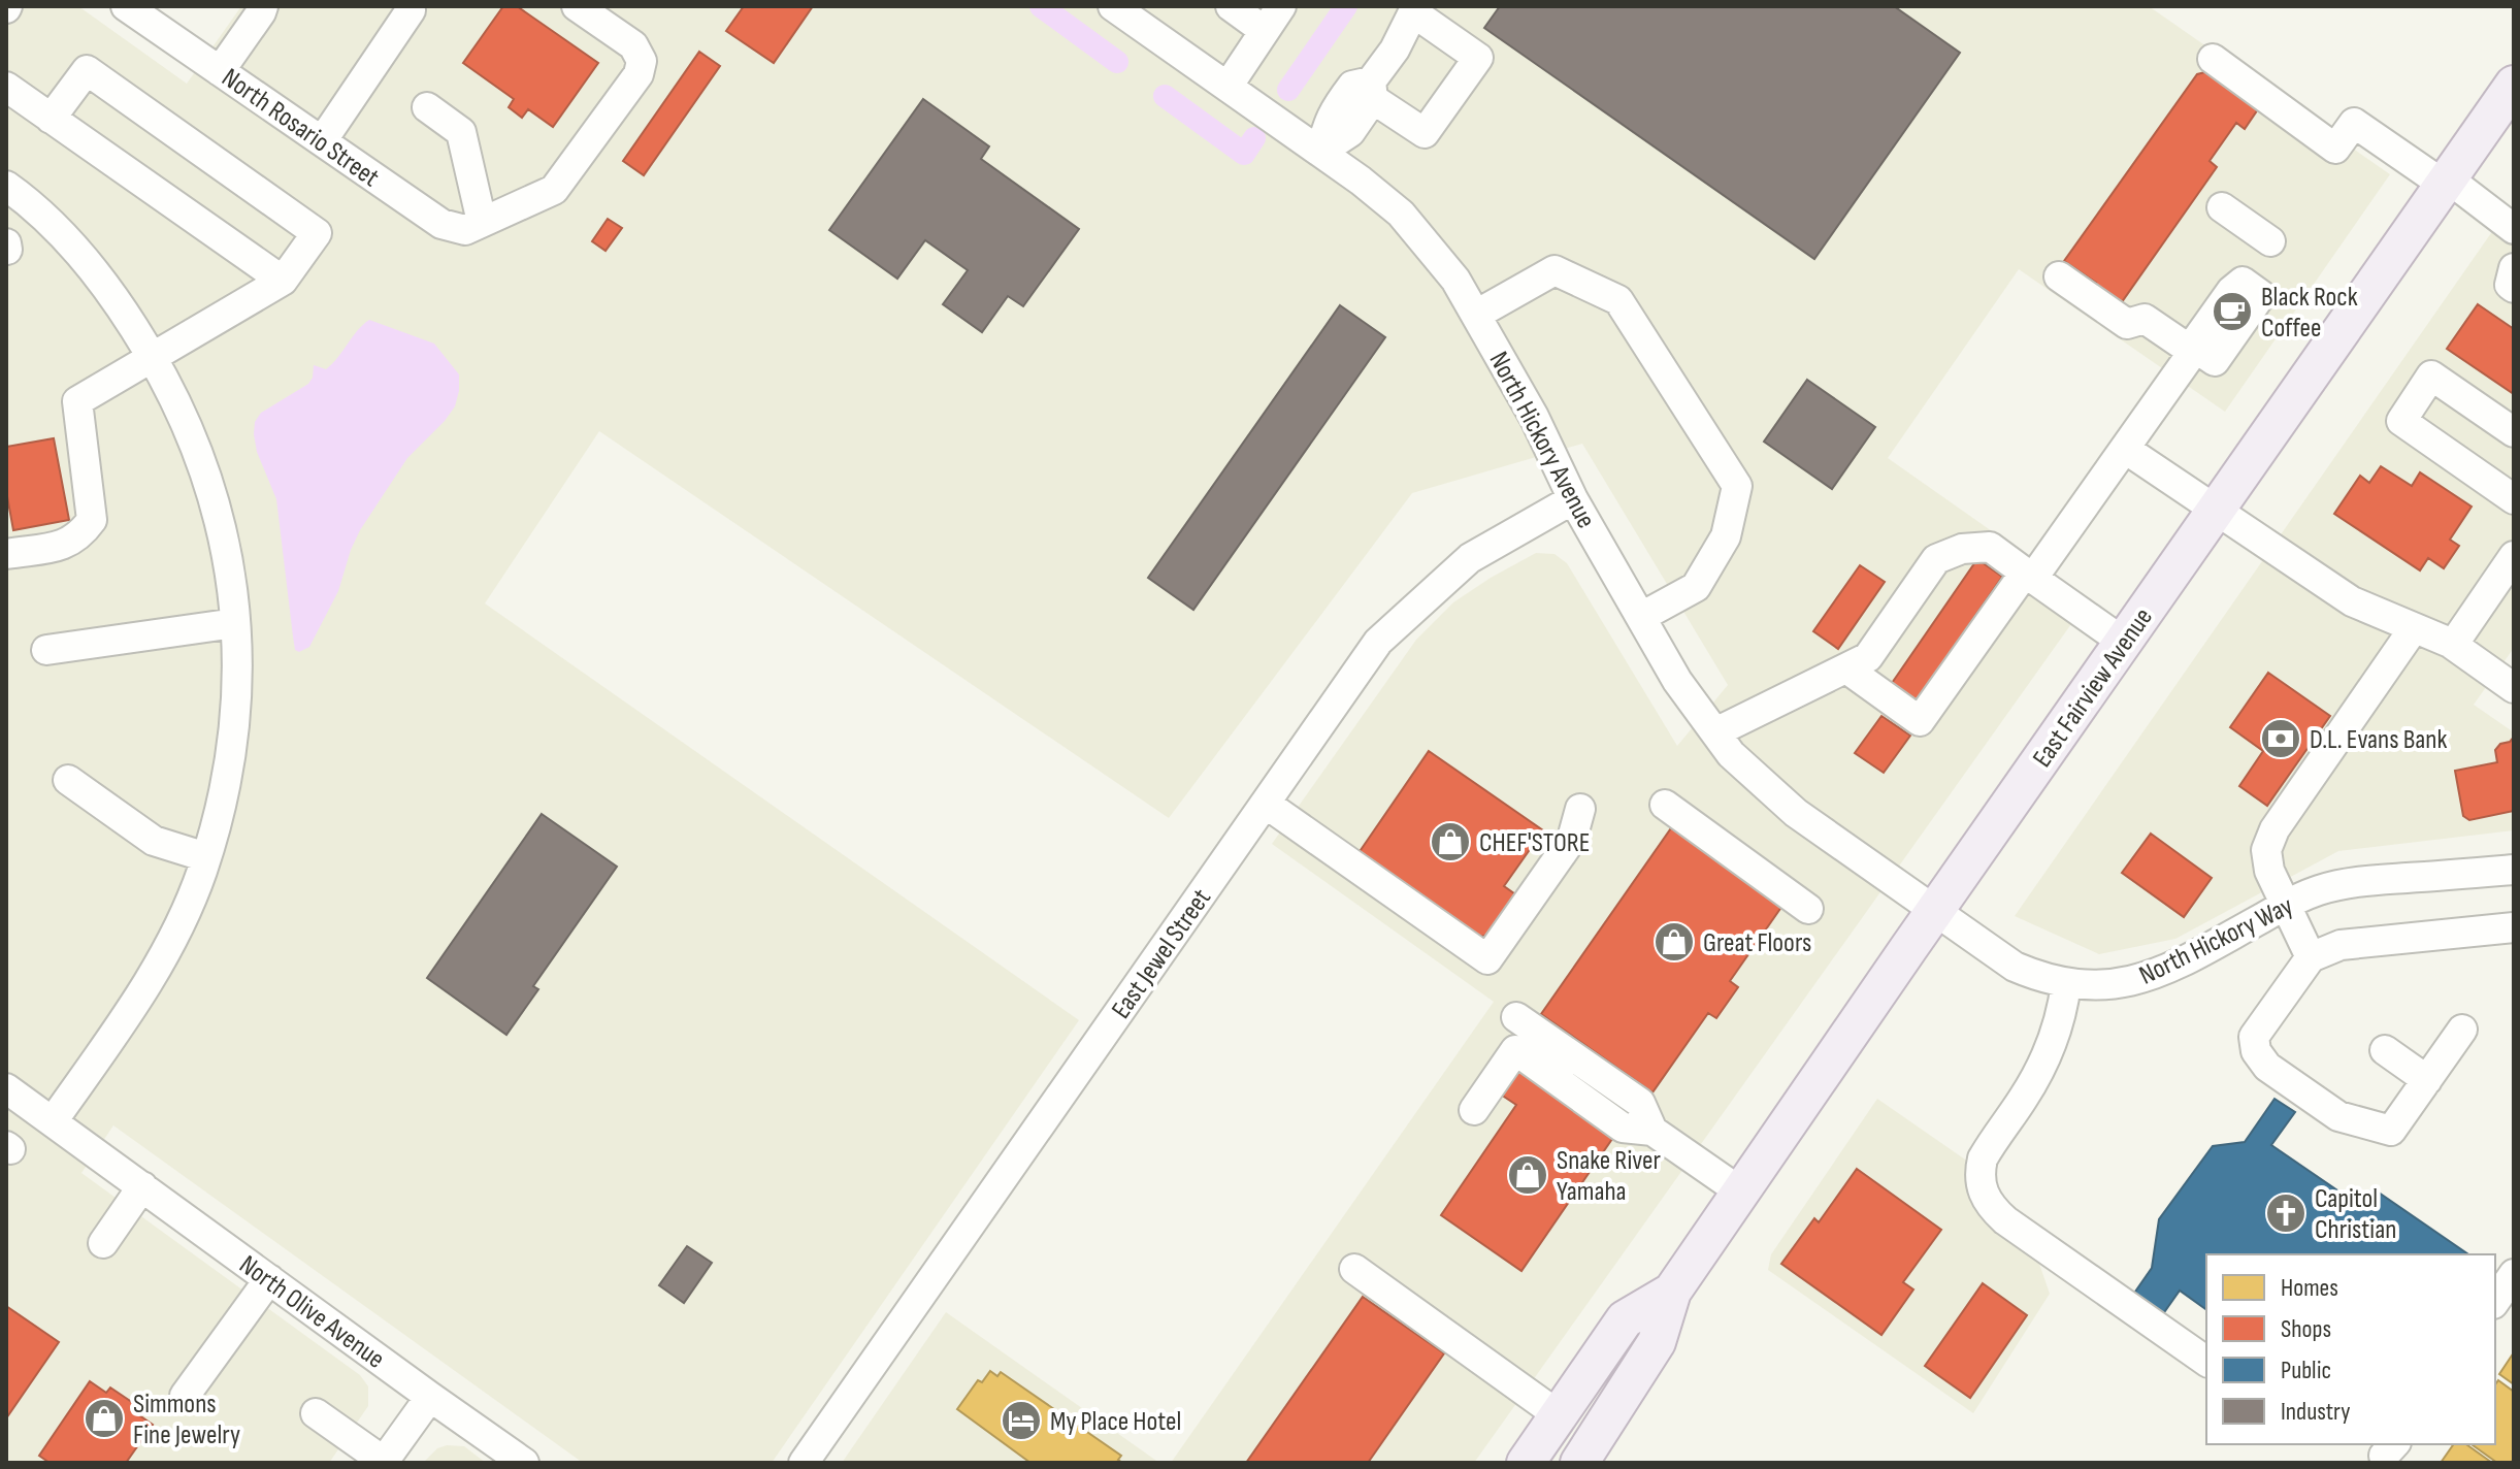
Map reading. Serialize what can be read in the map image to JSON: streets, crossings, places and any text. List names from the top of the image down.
{
  "streets": {
    "main road": ["East Fairview Avenue"],
    "street": [
      "North Rosario Street",
      "North Hickory Avenue",
      "North Hickory Way",
      "East Jewel Street",
      "North Olive Avenue"
    ]
  },
  "crossings": [
    ["North Hickory Avenue", "East Fairview Avenue"],
    ["North Hickory Avenue", "North Hickory Way"],
    ["North Hickory Avenue", "East Jewel Street"],
    ["East Fairview Avenue", "North Hickory Way"]
  ],
  "places": {
    "cafe": ["Black Rock Coffee"],
    "bank": ["D.L. Evans Bank"],
    "shop": [
      "CHEF'STORE",
      "Great Floors",
      "Snake River Yamaha",
      "Simmons Fine Jewelry"
    ],
    "church": ["Capitol Christian"],
    "hotel": ["My Place Hotel"]
  },
  "legend": [
    "Homes",
    "Shops",
    "Public",
    "Industry"
  ]
}
